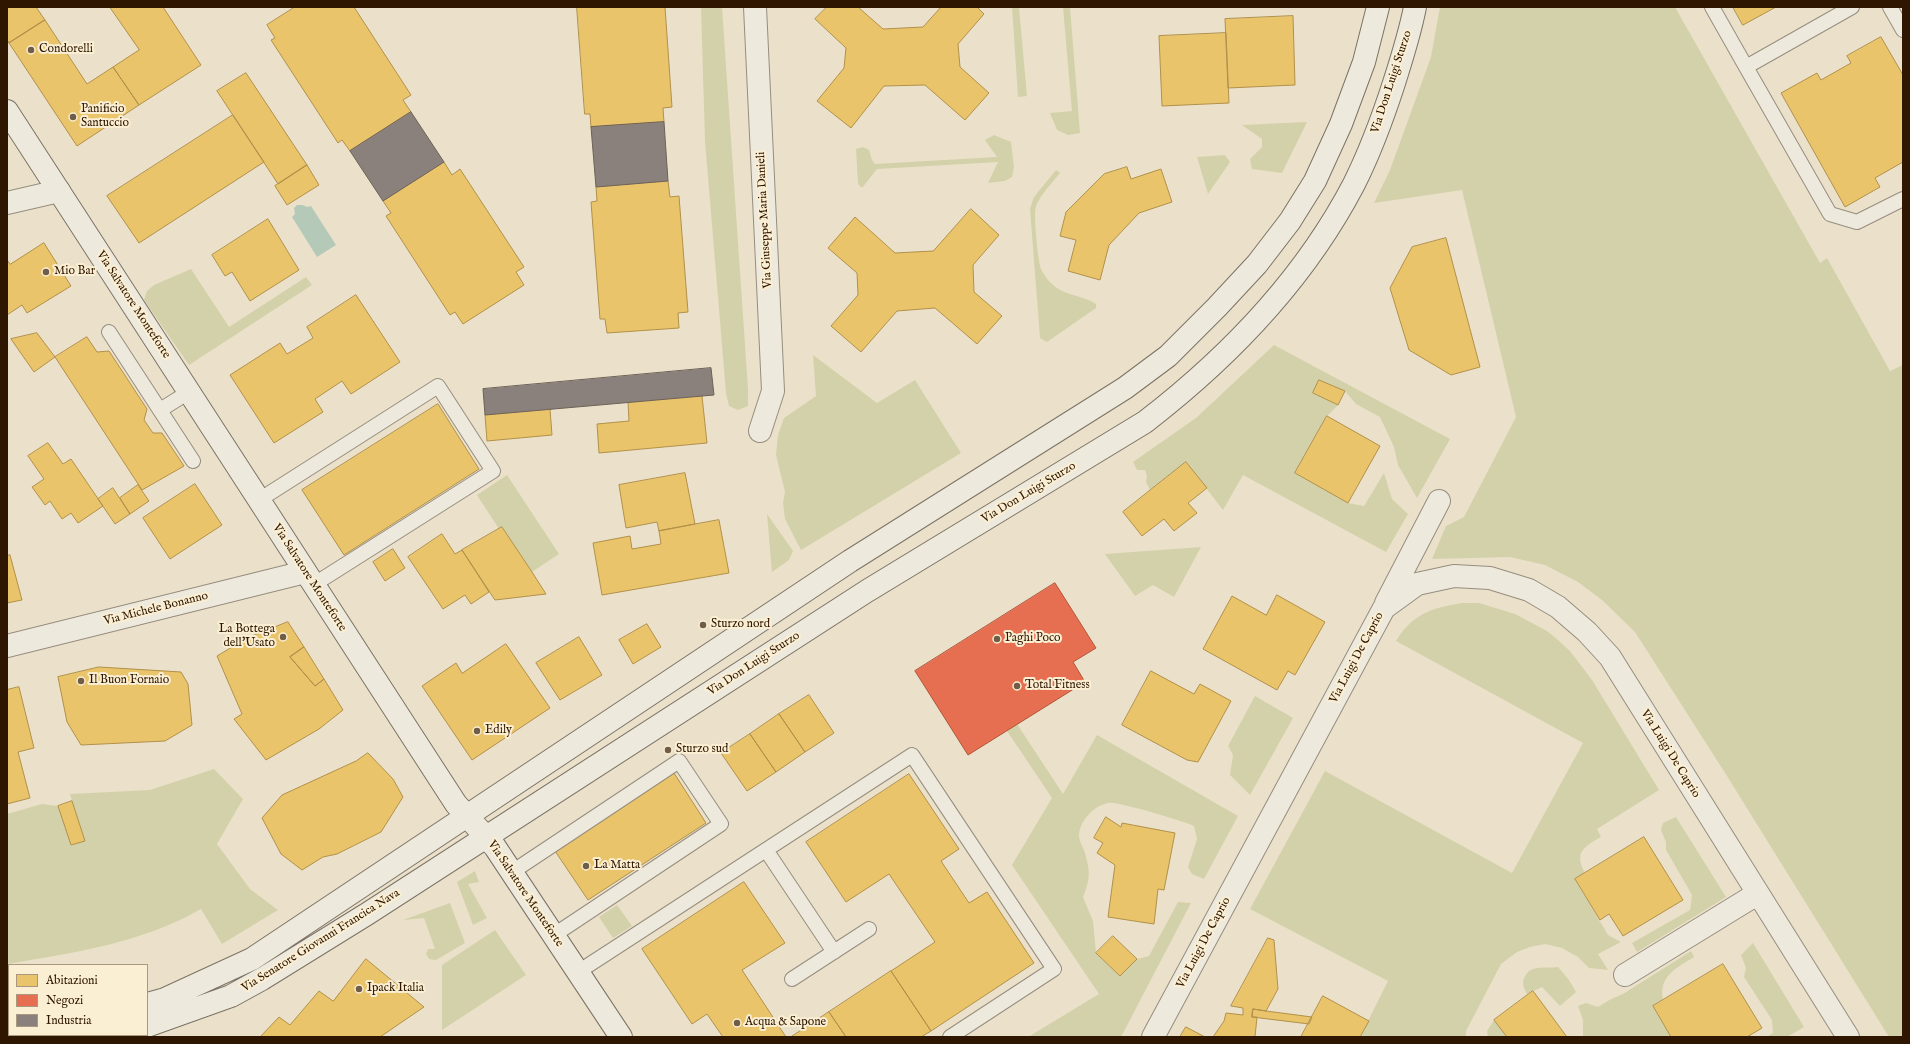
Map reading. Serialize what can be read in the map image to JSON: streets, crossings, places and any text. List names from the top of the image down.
{
  "streets": {
    "street": [
      "Via Don Luigi Sturzo",
      "Via Giuseppe Maria Danieli",
      "Via Salvatore Monteforte",
      "Via Michele Bonanno",
      "Via Luigi De Caprio",
      "Via Senatore Giovanni Francica Nava"
    ]
  },
  "crossings": [
    ["Via Don Luigi Sturzo", "Via Salvatore Monteforte"],
    ["Via Don Luigi Sturzo", "Via Senatore Giovanni Francica Nava"],
    ["Via Salvatore Monteforte", "Via Michele Bonanno"],
    ["Via Salvatore Monteforte", "Via Senatore Giovanni Francica Nava"]
  ],
  "places": [
    "Condorelli",
    "Panificio Santuccio",
    "Mio Bar",
    "Sturzo nord",
    "La Bottega dell'Usato",
    "Paghi Poco",
    "Il Buon Fornaio",
    "Total Fitness",
    "Edily",
    "Sturzo sud",
    "La Matta",
    "Ipack Italia",
    "Acqua & Sapone"
  ],
  "legend": ["Abitazioni", "Negozi", "Industria"]
}
